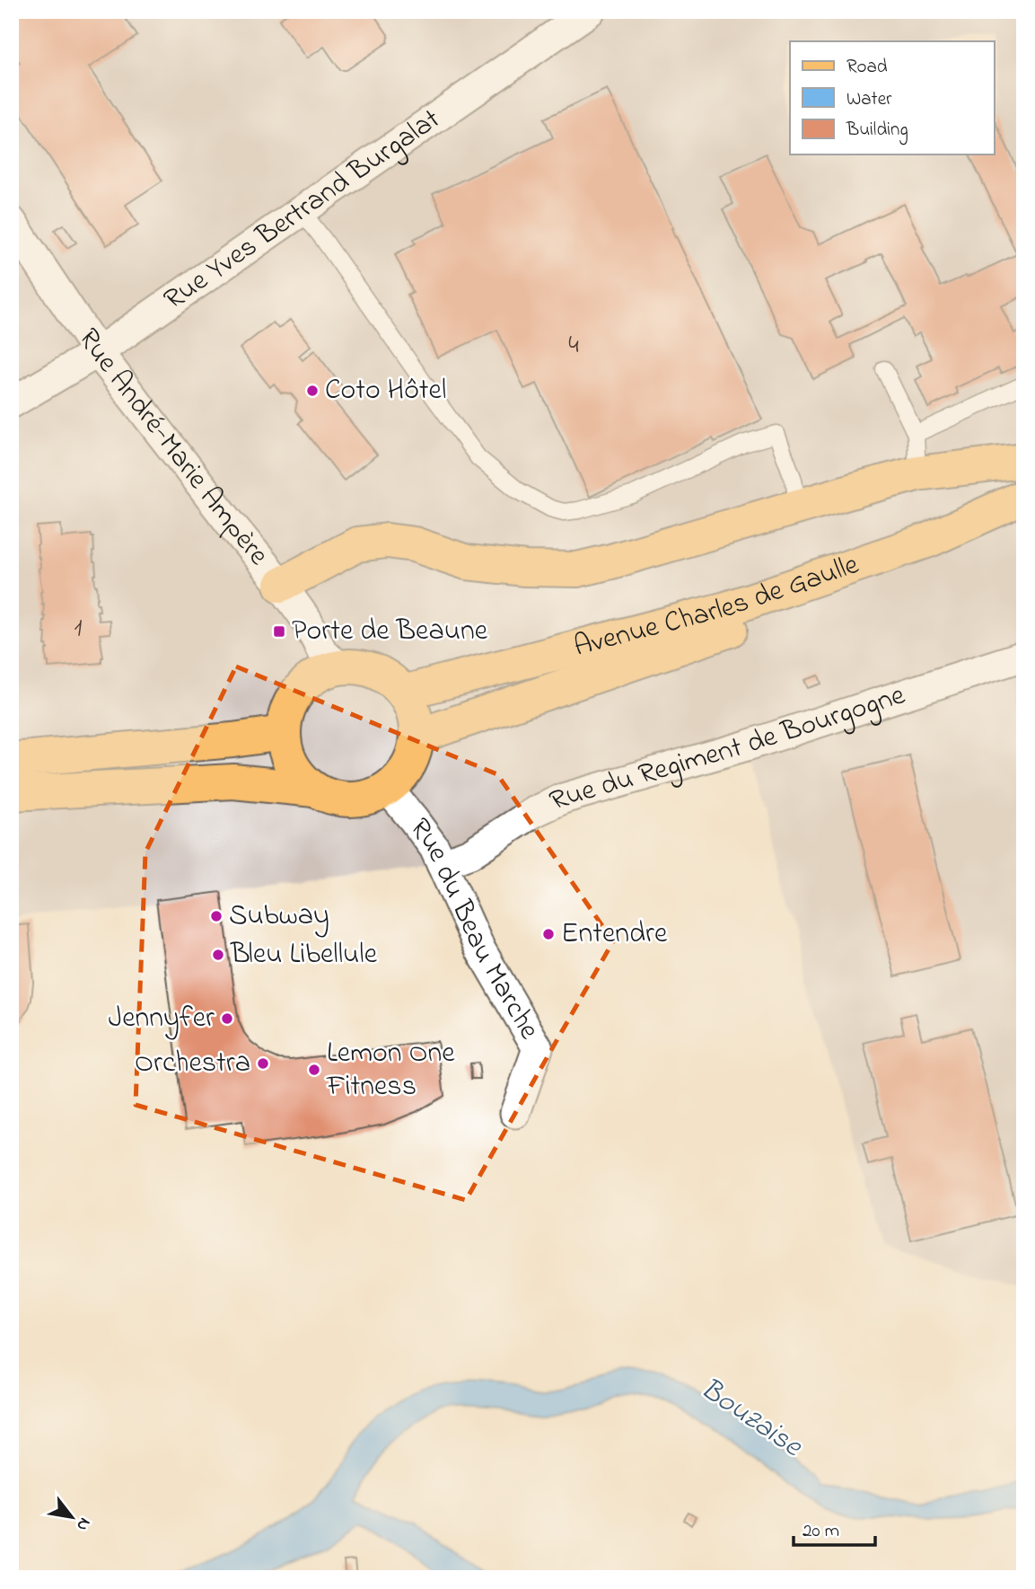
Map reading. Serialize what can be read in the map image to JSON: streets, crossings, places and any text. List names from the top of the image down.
{
  "streets": {
    "main road": ["Avenue Charles de Gaulle"],
    "street": [
      "Rue Yves Bertrand Burgalat",
      "Rue André-Marie Ampère",
      "Rue du Regiment de Bourgogne",
      "Rue du Beau Marche"
    ]
  },
  "crossings": [
    ["Rue Yves Bertrand Burgalat", "Rue André-Marie Ampère"],
    ["Rue André-Marie Ampère", "Avenue Charles de Gaulle"],
    ["Rue André-Marie Ampère", "Rue du Beau Marche"],
    ["Avenue Charles de Gaulle", "Rue du Beau Marche"],
    ["Rue du Regiment de Bourgogne", "Rue du Beau Marche"]
  ],
  "water": ["Bouzaise"],
  "places": {
    "other": [
      "Coto Hôtel",
      "Subway",
      "Entendre",
      "Bleu Libellule",
      "Jennyfer",
      "Orchestra",
      "Lemon One Fitness"
    ],
    "transit": ["Porte de Beaune"]
  },
  "house_numbers": ["4", "1"],
  "legend": ["Road", "Water", "Building"],
  "scale_bar": "20 m",
  "north": "bottom right"
}
